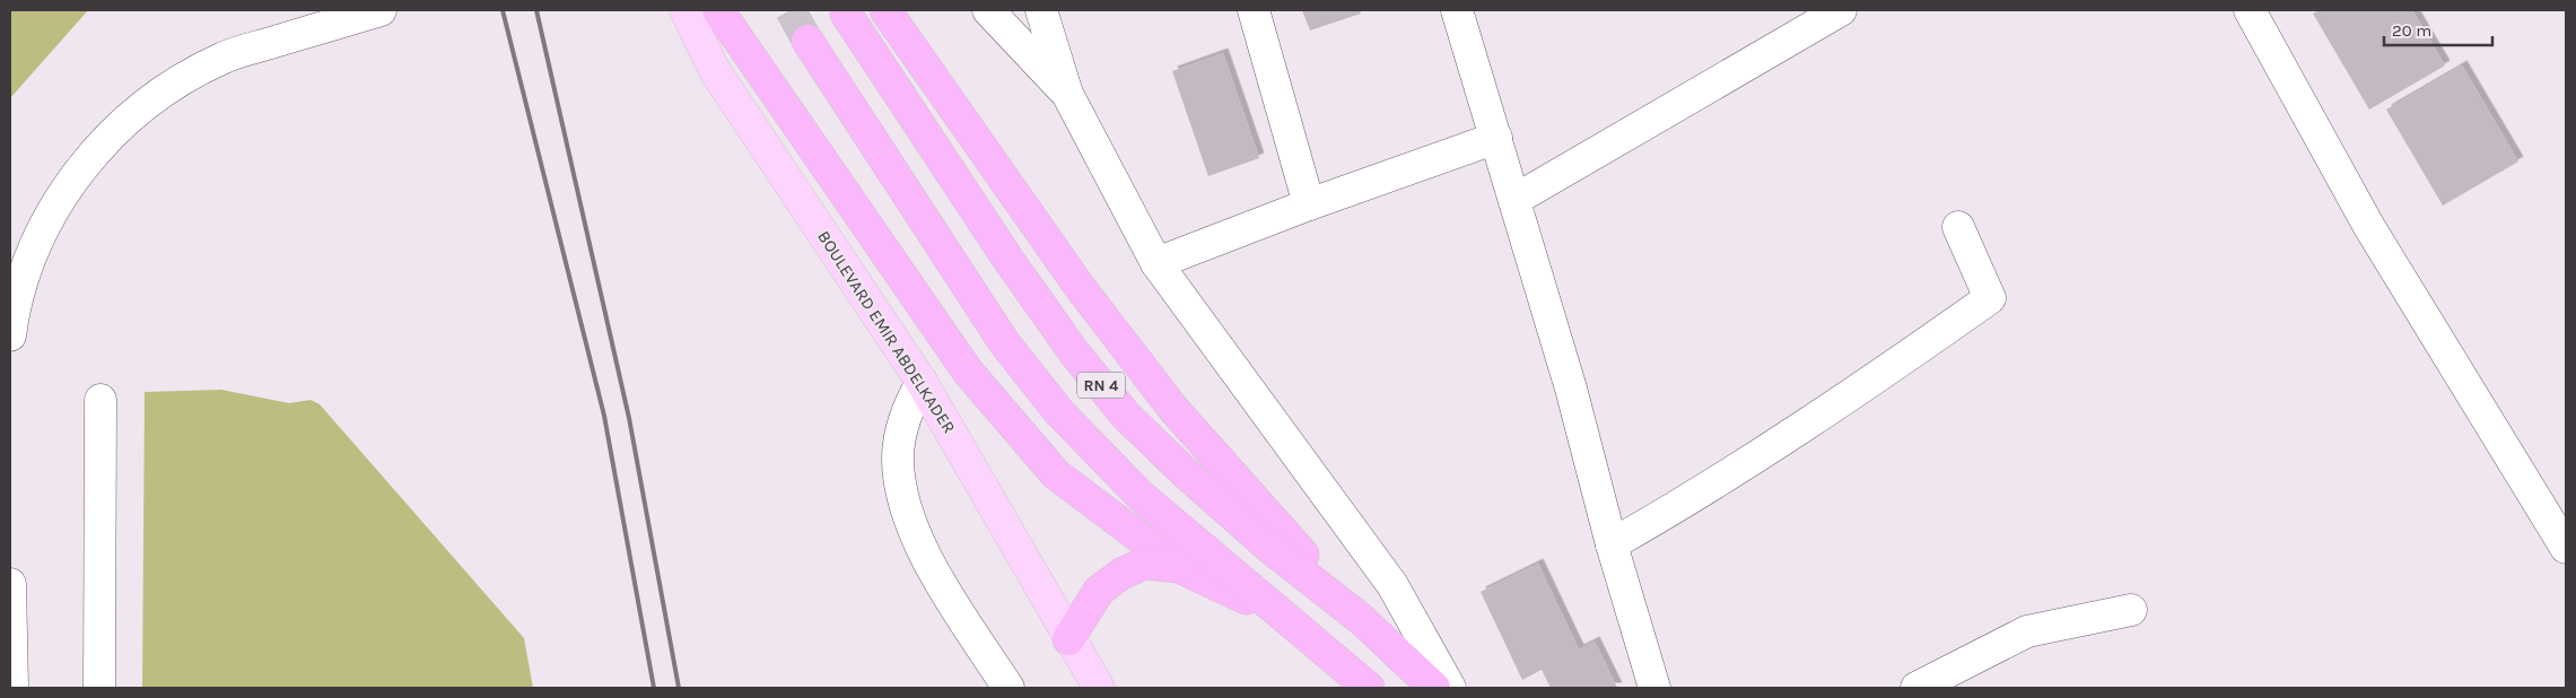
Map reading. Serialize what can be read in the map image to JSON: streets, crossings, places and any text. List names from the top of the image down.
{
  "streets": {
    "highway": ["RN 4"],
    "main road": ["BOULEVARD EMIR ABDELKADER"]
  },
  "scale_bar": "20 m"
}
